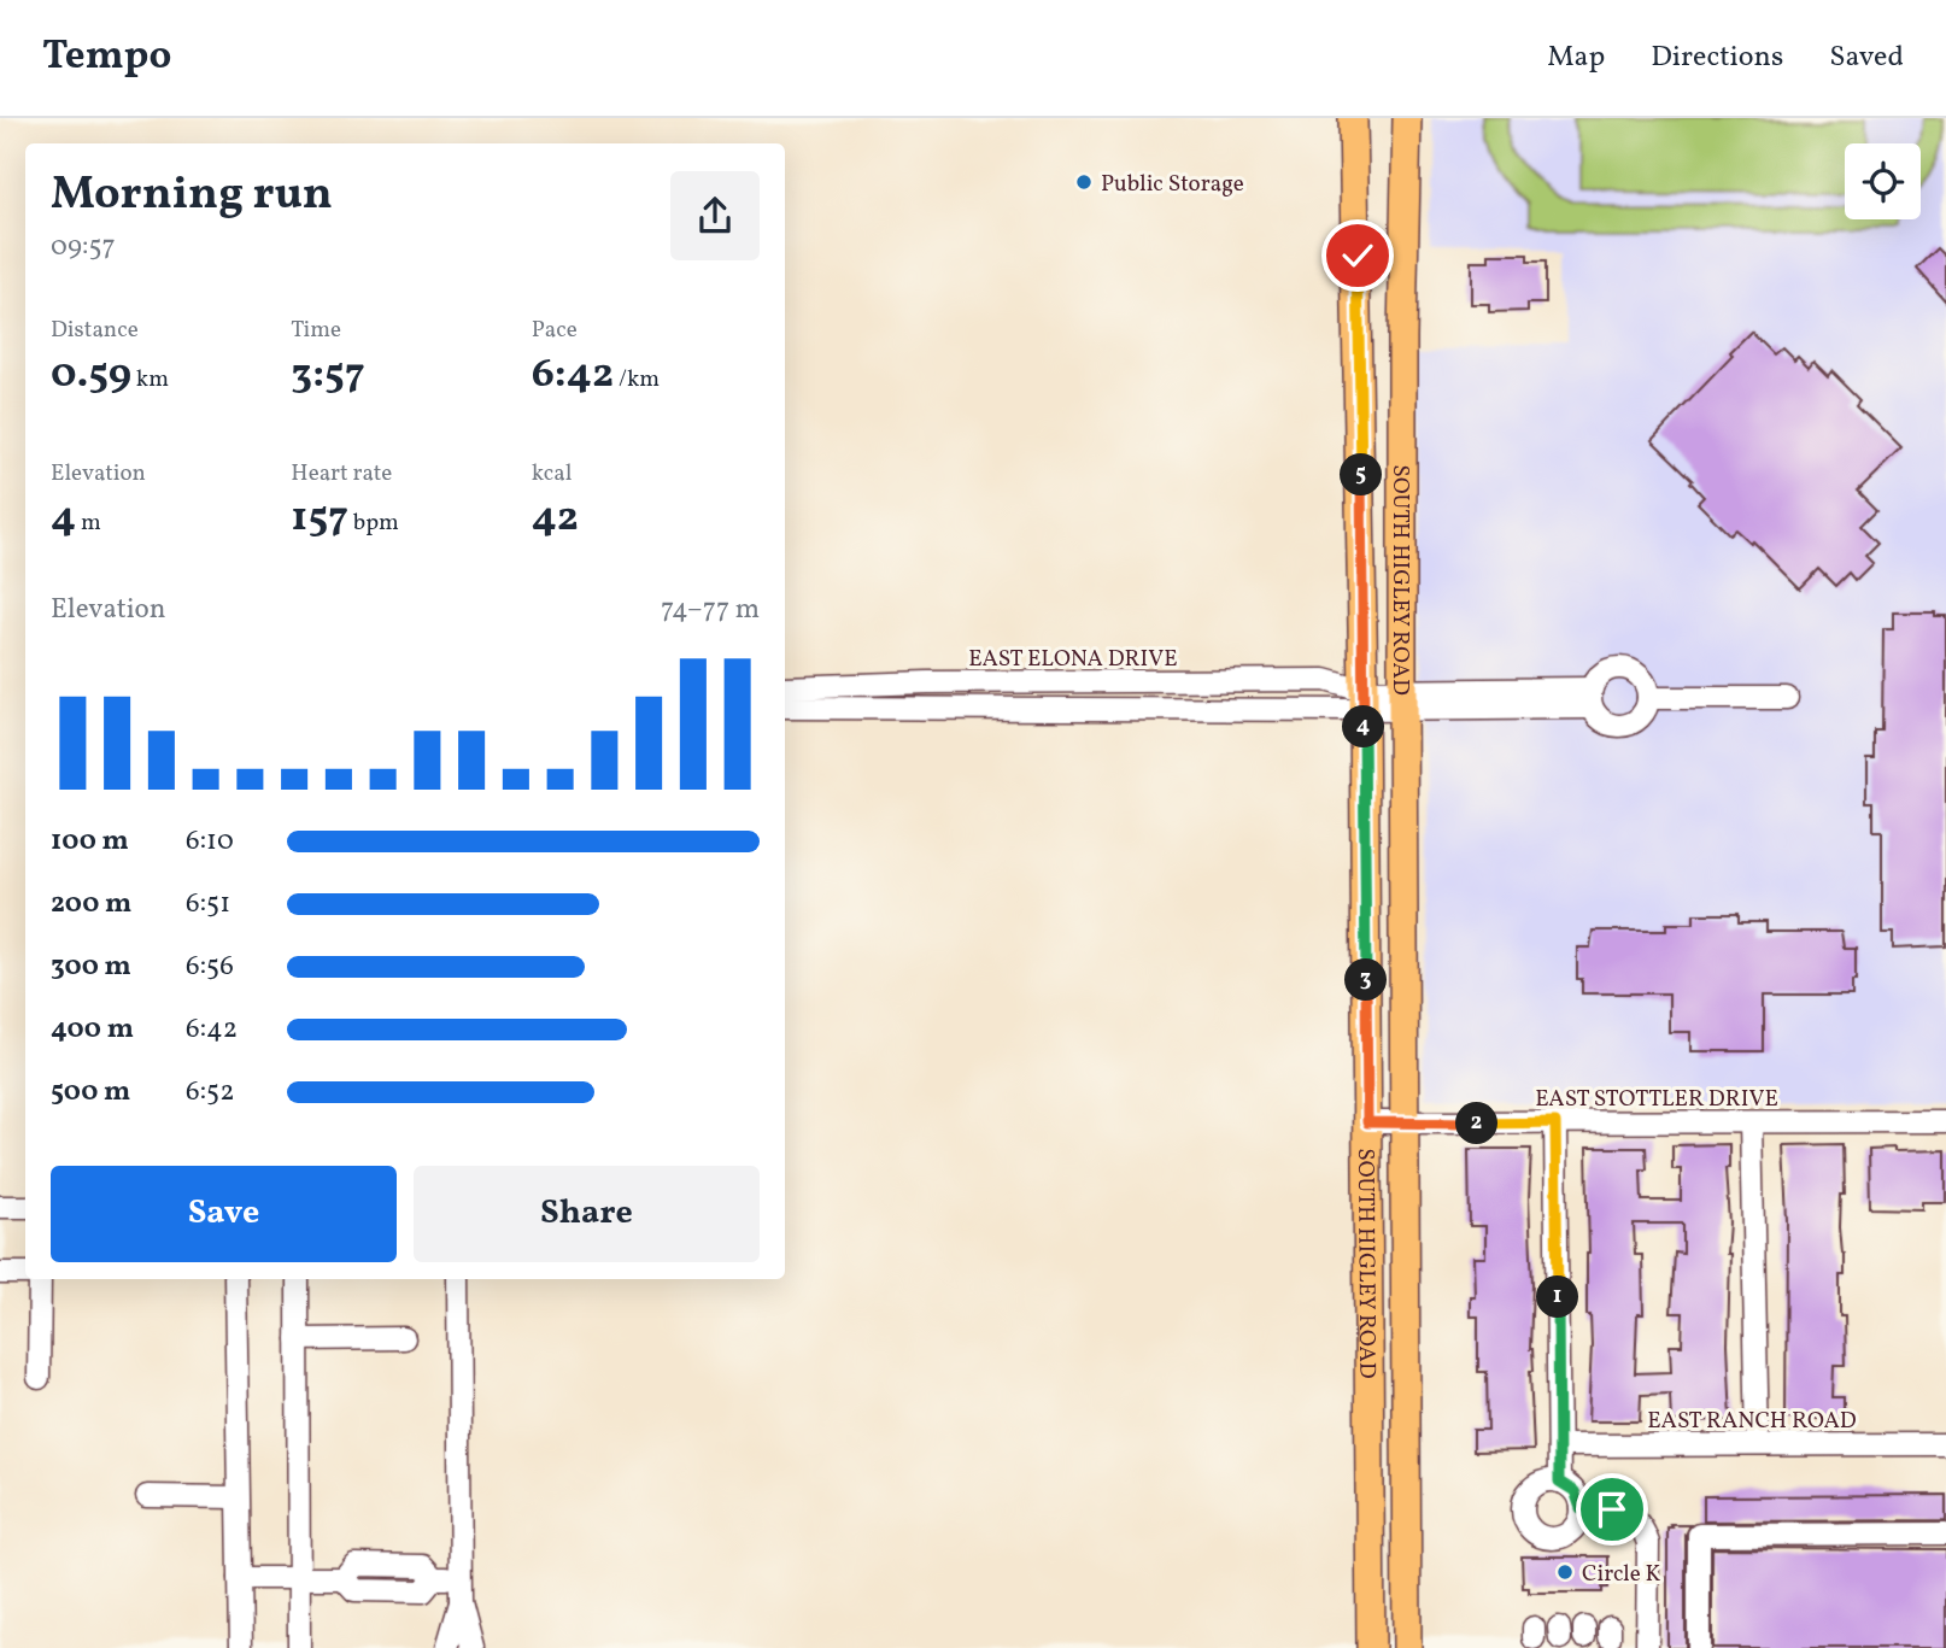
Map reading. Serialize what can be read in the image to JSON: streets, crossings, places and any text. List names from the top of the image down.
{
  "streets": {
    "main road": ["SOUTH HIGLEY ROAD"],
    "street": ["EAST ELONA DRIVE", "EAST STOTTLER DRIVE", "EAST RANCH ROAD"]
  },
  "crossings": [
    ["SOUTH HIGLEY ROAD", "EAST ELONA DRIVE"],
    ["SOUTH HIGLEY ROAD", "EAST STOTTLER DRIVE"]
  ],
  "places": ["Public Storage", "Circle K"],
  "page": {
    "header": "Tempo",
    "nav": ["Map", "Directions", "Saved"],
    "heading": ["Morning run", "09:57"],
    "stats": [
      ["Distance", "0.59 km"],
      ["Time", "3:57"],
      ["Pace", "6:42 /km"],
      ["Elevation", "4 m"],
      ["Heart rate", "157 bpm"],
      ["kcal", "42"]
    ],
    "pins": [
      "5",
      "4",
      "3",
      "2",
      "1"
    ],
    "chart": ["Elevation", "74–77 m"],
    "list": [
      {
        "name": "100 m",
        "note": "6:10"
      },
      {
        "name": "200 m",
        "note": "6:51"
      },
      {
        "name": "300 m",
        "note": "6:56"
      },
      {
        "name": "400 m",
        "note": "6:42"
      },
      {
        "name": "500 m",
        "note": "6:52"
      }
    ],
    "buttons": ["Save", "Share"]
  }
}
